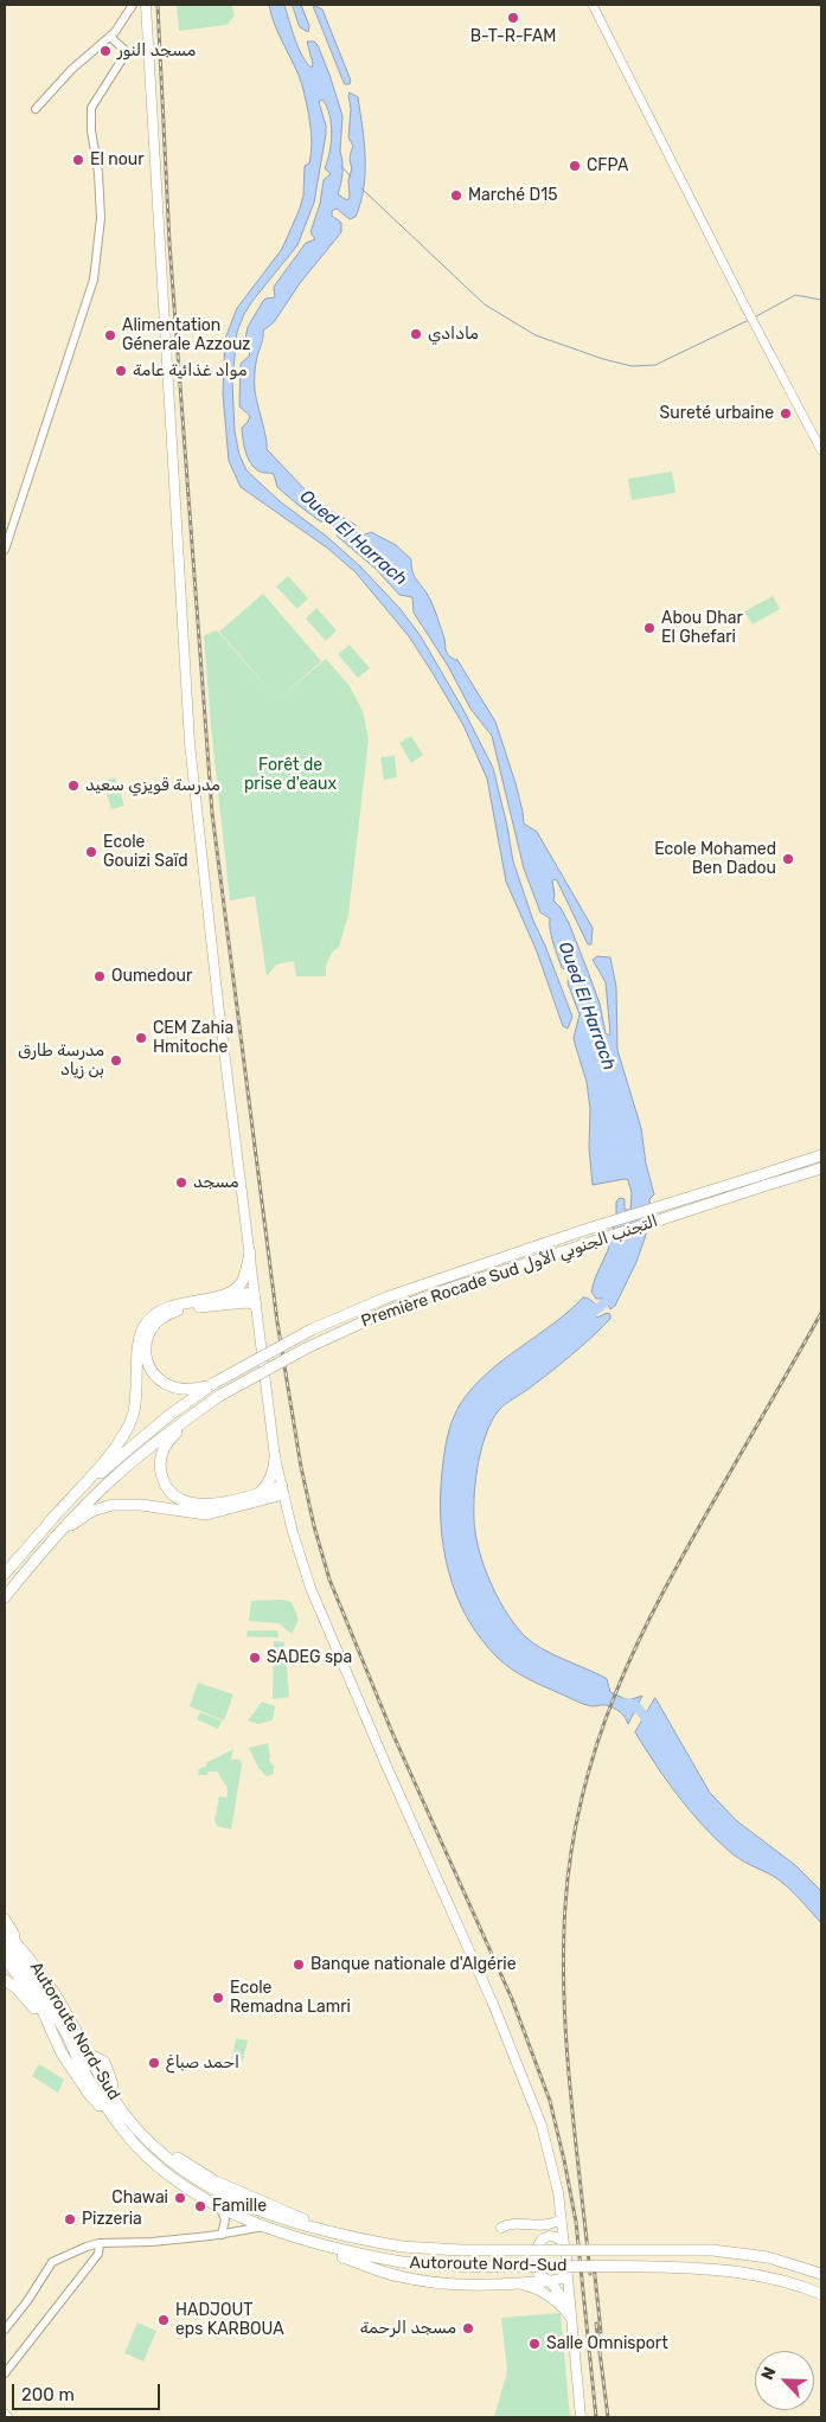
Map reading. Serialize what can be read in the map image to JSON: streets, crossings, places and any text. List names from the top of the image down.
{
  "streets": {
    "highway": ["Première Rocade Sud التجنب الجنوبي الأول", "Autoroute Nord-Sud"]
  },
  "water": ["Oued El Harrach"],
  "parks": ["Forêt de prise d'eaux"],
  "places": [
    "B-T-R-FAM",
    "مسجد النور",
    "El nour",
    "CFPA",
    "Marché D15",
    "مادادي",
    "Alimentation Génerale Azzouz",
    "مواد غذائية عامة",
    "Sureté urbaine",
    "Abou Dhar El Ghefari",
    "مدرسة قويزي سعيد",
    "Ecole Gouizi Saïd",
    "Ecole Mohamed Ben Dadou",
    "Oumedour",
    "CEM Zahia Hmitoche",
    "مدرسة طارق بن زياد",
    "مسجد",
    "SADEG spa",
    "Banque nationale d'Algérie",
    "Ecole Remadna Lamri",
    "احمد صباغ",
    "Chawai",
    "Famille",
    "Pizzeria",
    "HADJOUT eps KARBOUA",
    "مسجد الرحمة",
    "Salle Omnisport"
  ],
  "scale_bar": "200 m",
  "north": "top left"
}
